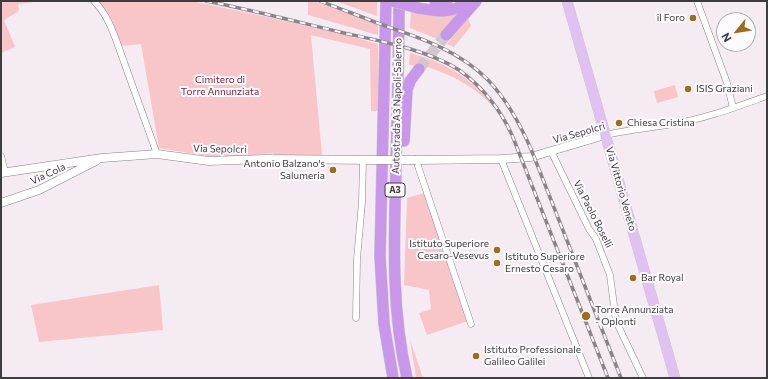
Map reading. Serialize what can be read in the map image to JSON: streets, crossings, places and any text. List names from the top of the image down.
{
  "streets": {
    "highway": ["Autostrada A3 Napoli-Salerno", "A3"],
    "main road": ["Via Vittorio Veneto"],
    "street": ["Via Sepolcri", "Via Cola", "Via Paolo Boselli"]
  },
  "crossings": [
    ["Via Sepolcri", "Via Cola"],
    ["Via Sepolcri", "Via Vittorio Veneto"],
    ["Via Sepolcri", "Via Paolo Boselli"]
  ],
  "parks": ["Cimitero di Torre Annunziata"],
  "places": [
    "il Foro",
    "ISIS Graziani",
    "Chiesa Cristina",
    "Antonio Balzano's Salumeria",
    "Istituto Superiore Cesaro-Vesevus",
    "Istituto Superiore Ernesto Cesaro",
    "Bar Royal",
    "Torre Annunziata - Oplonti",
    "Istituto Professionale Galileo Galilei"
  ],
  "north": "bottom left"
}
